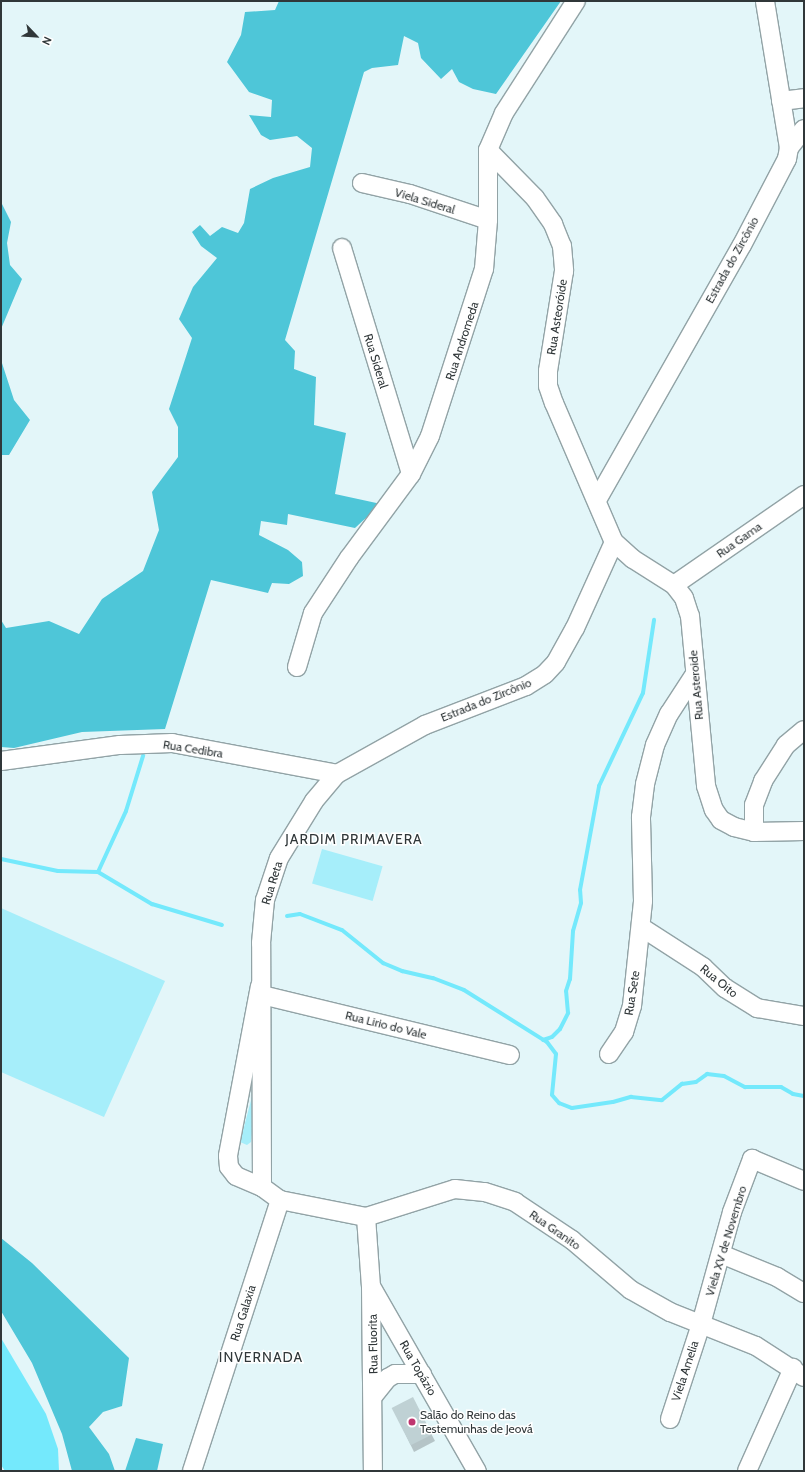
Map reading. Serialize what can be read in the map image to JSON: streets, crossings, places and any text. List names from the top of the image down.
{
  "streets": {
    "street": [
      "Viela Sideral",
      "Estrada do Zircônio",
      "Rua Asteoróide",
      "Rua Andromeda",
      "Rua Sideral",
      "Rua Gama",
      "Rua Asteroide",
      "Rua Cedibra",
      "Rua Reta",
      "Rua Oito",
      "Rua Sete",
      "Rua Lirio do Vale",
      "Rua Granito",
      "Viela XV de Novembro",
      "Rua Galaxia",
      "Rua Fluorita",
      "Rua Topázio",
      "Viela Amelia"
    ]
  },
  "crossings": [
    ["Viela Sideral", "Rua Andromeda"],
    ["Estrada do Zircônio", "Rua Asteoróide"],
    ["Estrada do Zircônio", "Rua Asteroide"],
    ["Estrada do Zircônio", "Rua Cedibra"],
    ["Estrada do Zircônio", "Rua Reta"],
    ["Rua Asteoróide", "Rua Andromeda"],
    ["Rua Asteoróide", "Rua Asteroide"],
    ["Rua Andromeda", "Rua Sideral"],
    ["Rua Gama", "Rua Asteroide"],
    ["Rua Asteroide", "Rua Sete"],
    ["Rua Cedibra", "Rua Reta"],
    ["Rua Reta", "Rua Lirio do Vale"],
    ["Rua Reta", "Rua Granito"],
    ["Rua Reta", "Rua Galaxia"],
    ["Rua Oito", "Rua Sete"],
    ["Rua Granito", "Viela XV de Novembro"],
    ["Rua Granito", "Rua Galaxia"],
    ["Rua Granito", "Rua Fluorita"],
    ["Rua Granito", "Viela Amelia"],
    ["Viela XV de Novembro", "Viela Amelia"],
    ["Rua Fluorita", "Rua Topázio"]
  ],
  "districts": ["JARDIM PRIMAVERA", "INVERNADA"],
  "places": ["Salão do Reino das Testemunhas de Jeová"],
  "north": "bottom right"
}
